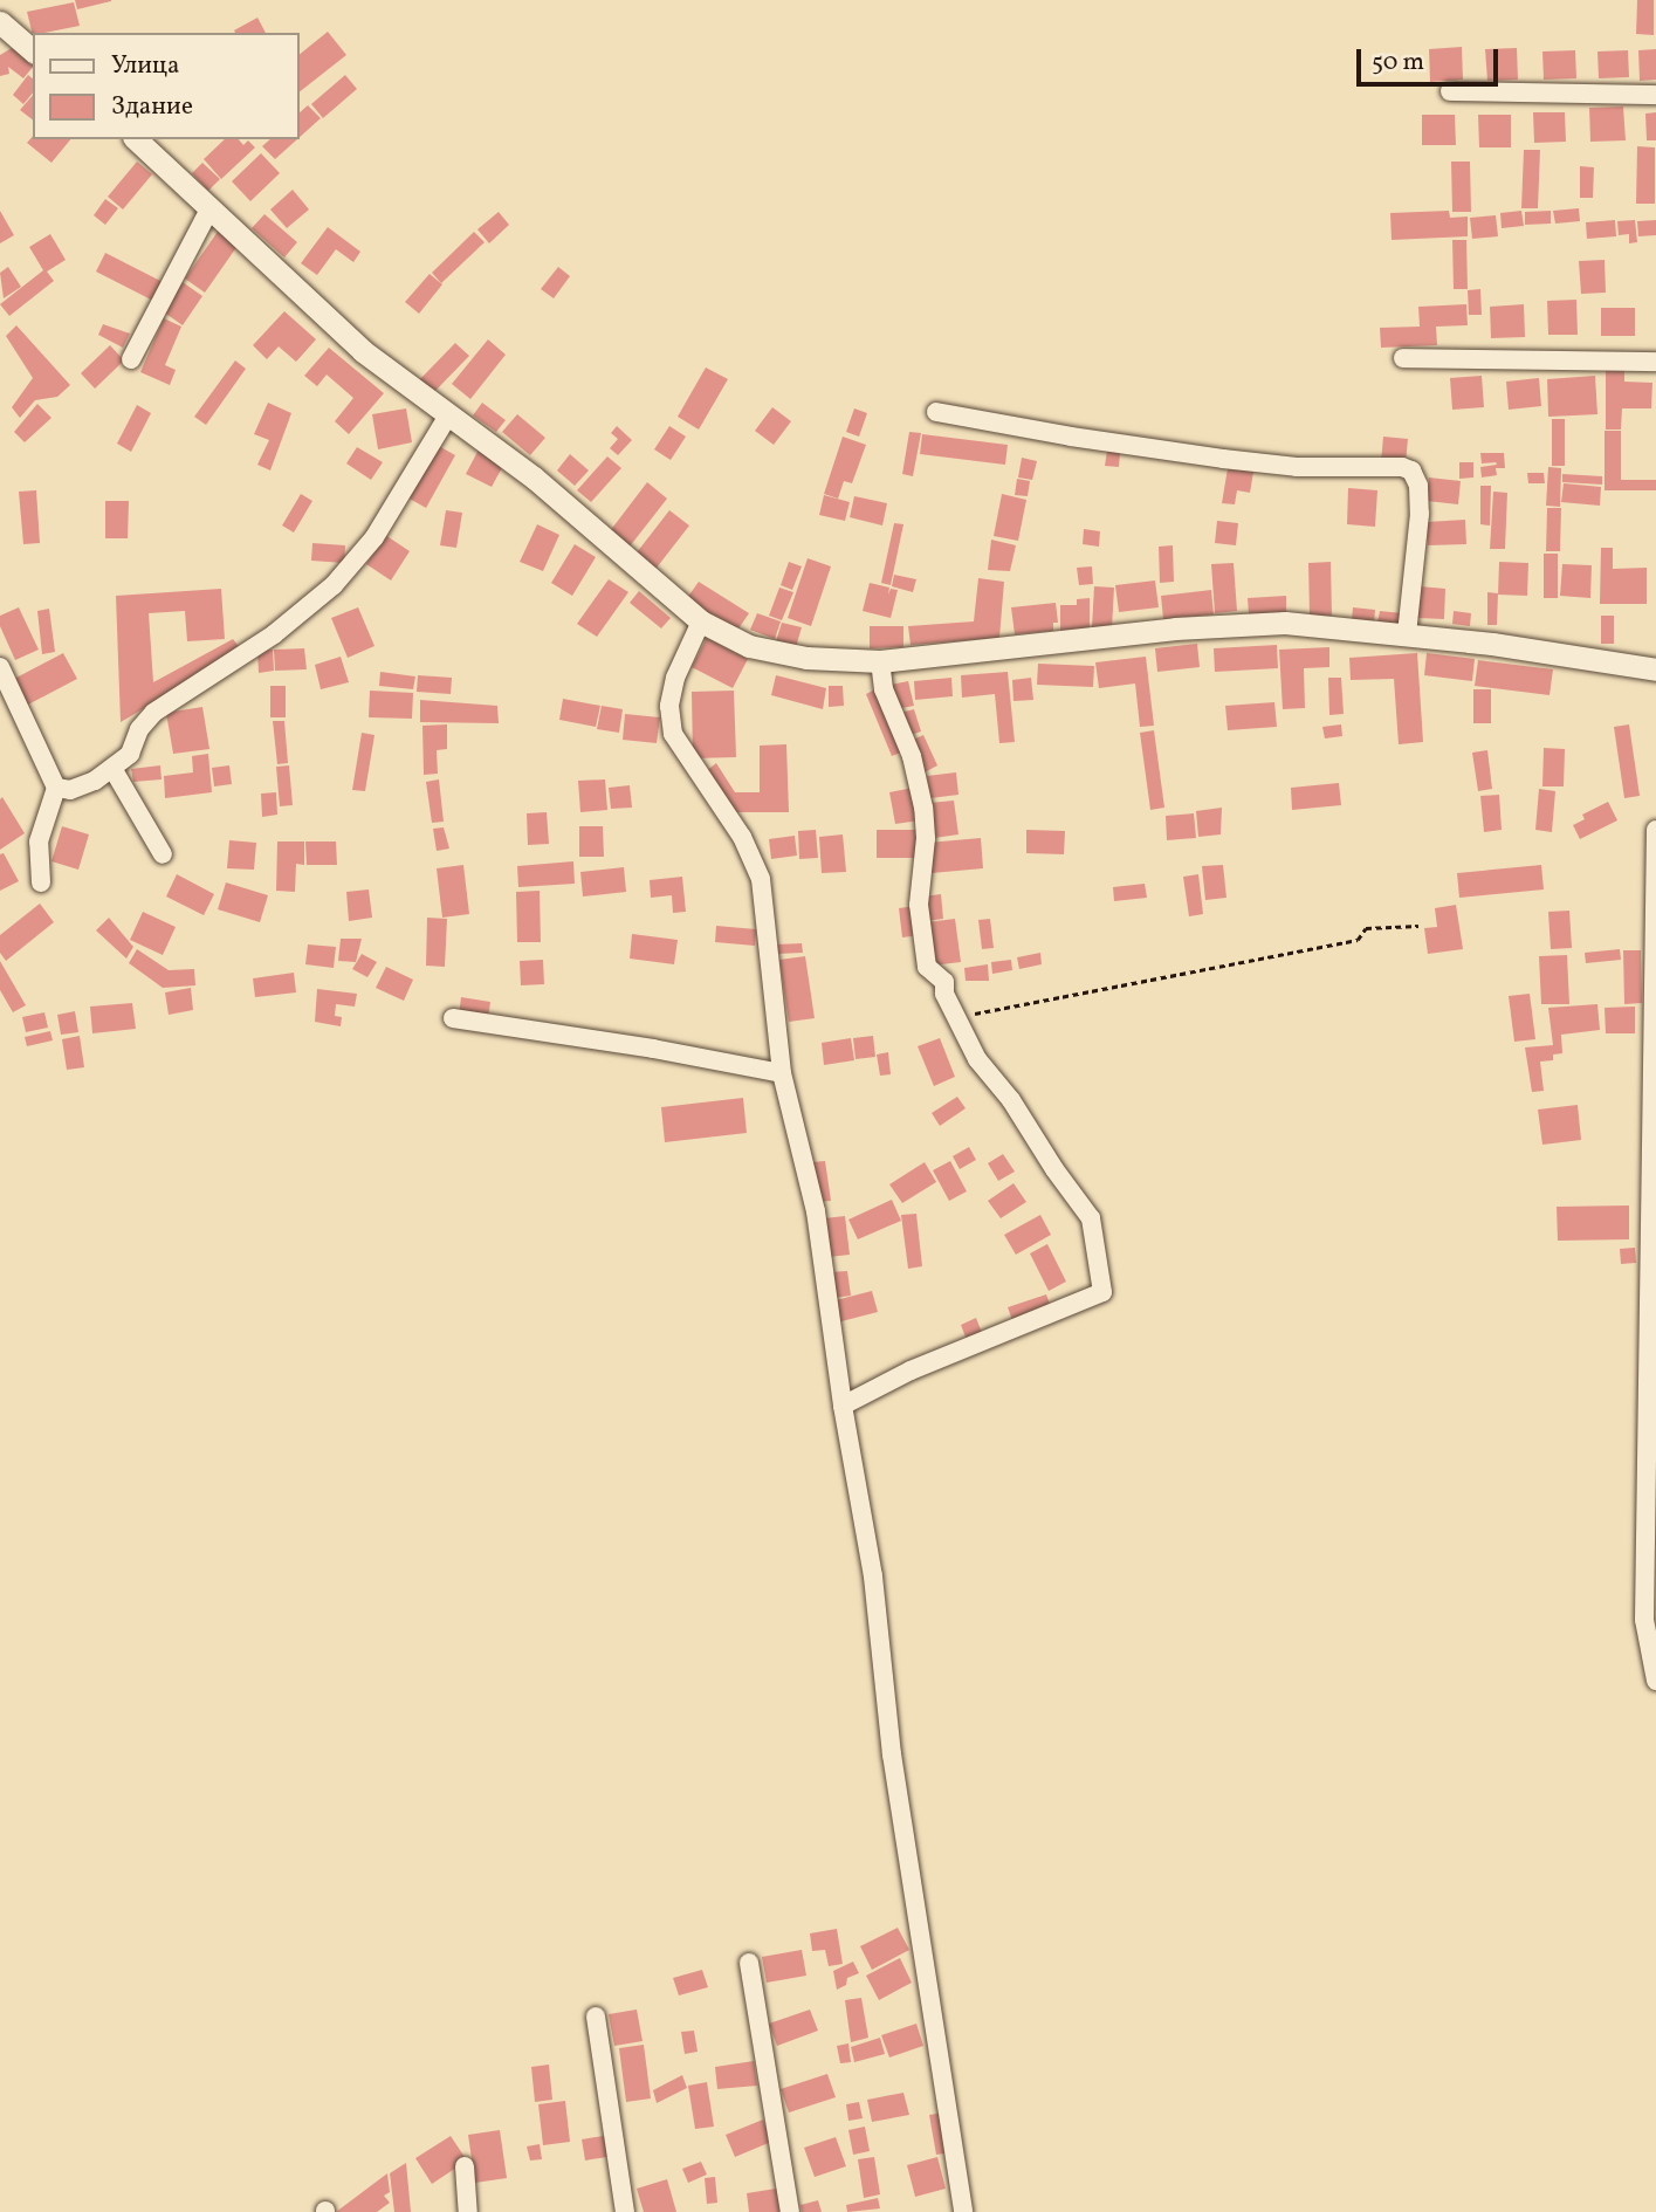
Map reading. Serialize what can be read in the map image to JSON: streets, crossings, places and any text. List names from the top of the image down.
{
  "legend": ["Улица", "Здание"],
  "scale_bar": "50 m"
}
